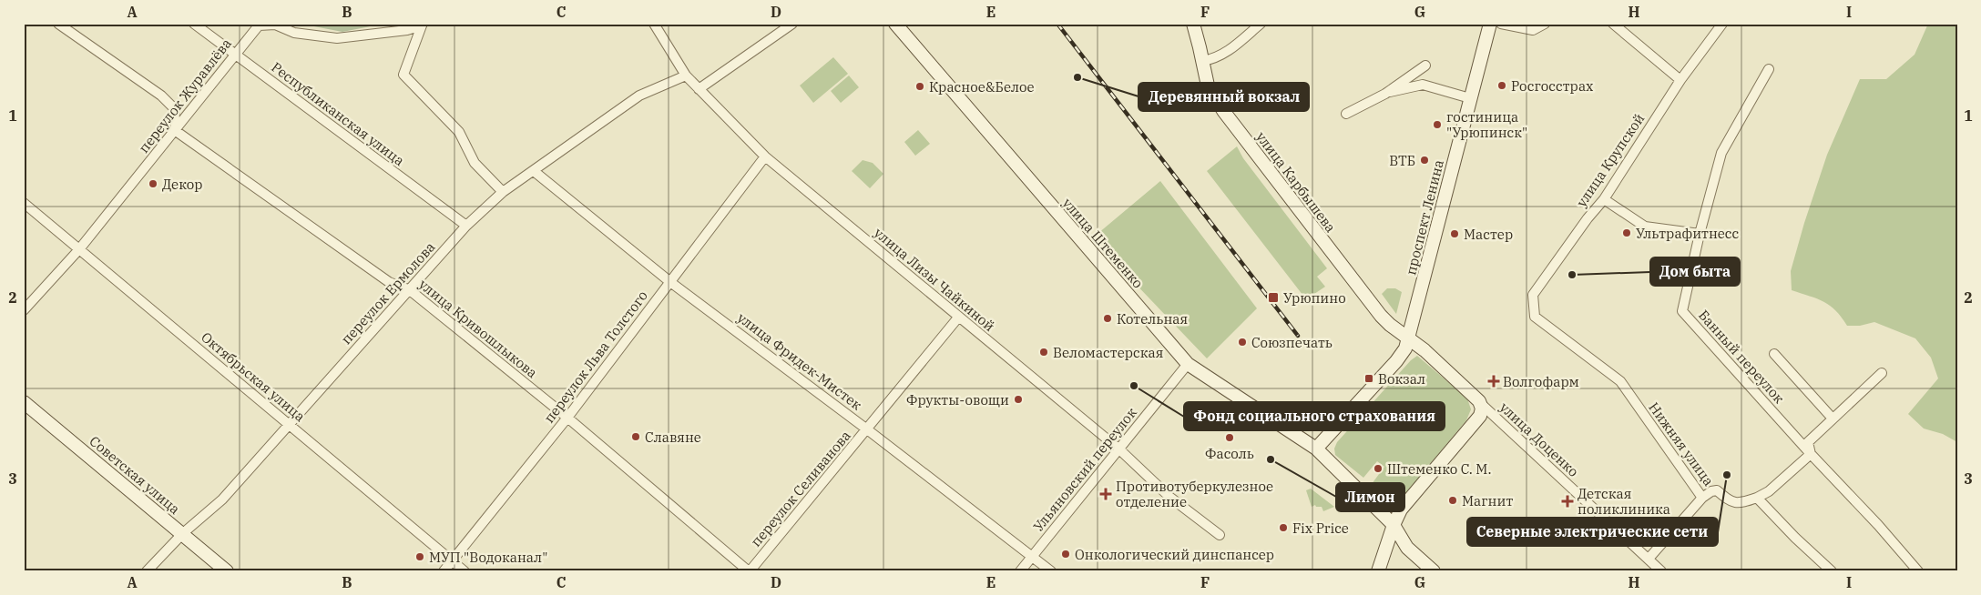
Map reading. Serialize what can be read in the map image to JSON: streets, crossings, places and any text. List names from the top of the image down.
{
  "streets": {
    "main road": [
      "улица Карбышева",
      "проспект Ленина",
      "улица Штеменко",
      "Советская улица"
    ],
    "street": [
      "переулок Журавлёва",
      "Республиканская улица",
      "улица Крупской",
      "улица Лизы Чайкиной",
      "переулок Ермолова",
      "улица Кривошлыкова",
      "переулок Льва Толстого",
      "Банный переулок",
      "улица Фридек-Мистек",
      "Октябрьская улица",
      "улица Доценко",
      "Нижняя улица",
      "Ульяновский переулок",
      "переулок Селиванова"
    ]
  },
  "crossings": [
    ["переулок Журавлёва", "Республиканская улица"],
    ["переулок Журавлёва", "улица Кривошлыкова"],
    ["переулок Журавлёва", "Октябрьская улица"],
    ["Республиканская улица", "переулок Ермолова"],
    ["улица Крупской", "Нижняя улица"],
    ["улица Карбышева", "проспект Ленина"],
    ["улица Карбышева", "улица Доценко"],
    ["проспект Ленина", "улица Штеменко"],
    ["улица Штеменко", "Ульяновский переулок"],
    ["улица Лизы Чайкиной", "переулок Ермолова"],
    ["улица Лизы Чайкиной", "переулок Льва Толстого"],
    ["улица Лизы Чайкиной", "Ульяновский переулок"],
    ["улица Лизы Чайкиной", "переулок Селиванова"],
    ["переулок Ермолова", "улица Кривошлыкова"],
    ["переулок Ермолова", "улица Фридек-Мистек"],
    ["переулок Ермолова", "Октябрьская улица"],
    ["переулок Ермолова", "Советская улица"],
    ["улица Кривошлыкова", "переулок Льва Толстого"],
    ["улица Кривошлыкова", "переулок Селиванова"],
    ["переулок Льва Толстого", "улица Фридек-Мистек"],
    ["переулок Льва Толстого", "Октябрьская улица"],
    ["улица Фридек-Мистек", "Ульяновский переулок"],
    ["улица Фридек-Мистек", "переулок Селиванова"]
  ],
  "places": {
    "other": [
      "Деревянный вокзал",
      "Росгосстрах",
      "Красное&Белое",
      "гостиница \"Урюпинск\"",
      "ВТБ",
      "Декор",
      "Ультрафитнесс",
      "Мастер",
      "Дом быта",
      "Котельная",
      "Союзпечать",
      "Веломастерская",
      "Фонд социального страхования",
      "Фрукты-овощи",
      "Славяне",
      "Фасоль",
      "Лимон",
      "Штеменко С. М.",
      "Северные электрические сети",
      "Магнит",
      "Fix Price",
      "Онкологический динспансер",
      "МУП \"Водоканал\""
    ],
    "transit": ["Урюпино", "Вокзал"],
    "health": ["Волгофарм", "Противотуберкулезное отделение", "Детская поликлиника"]
  },
  "grid": {
    "columns": [
      "A",
      "B",
      "C",
      "D",
      "E",
      "F",
      "G",
      "H",
      "I"
    ],
    "rows": ["1", "2", "3"]
  }
}
